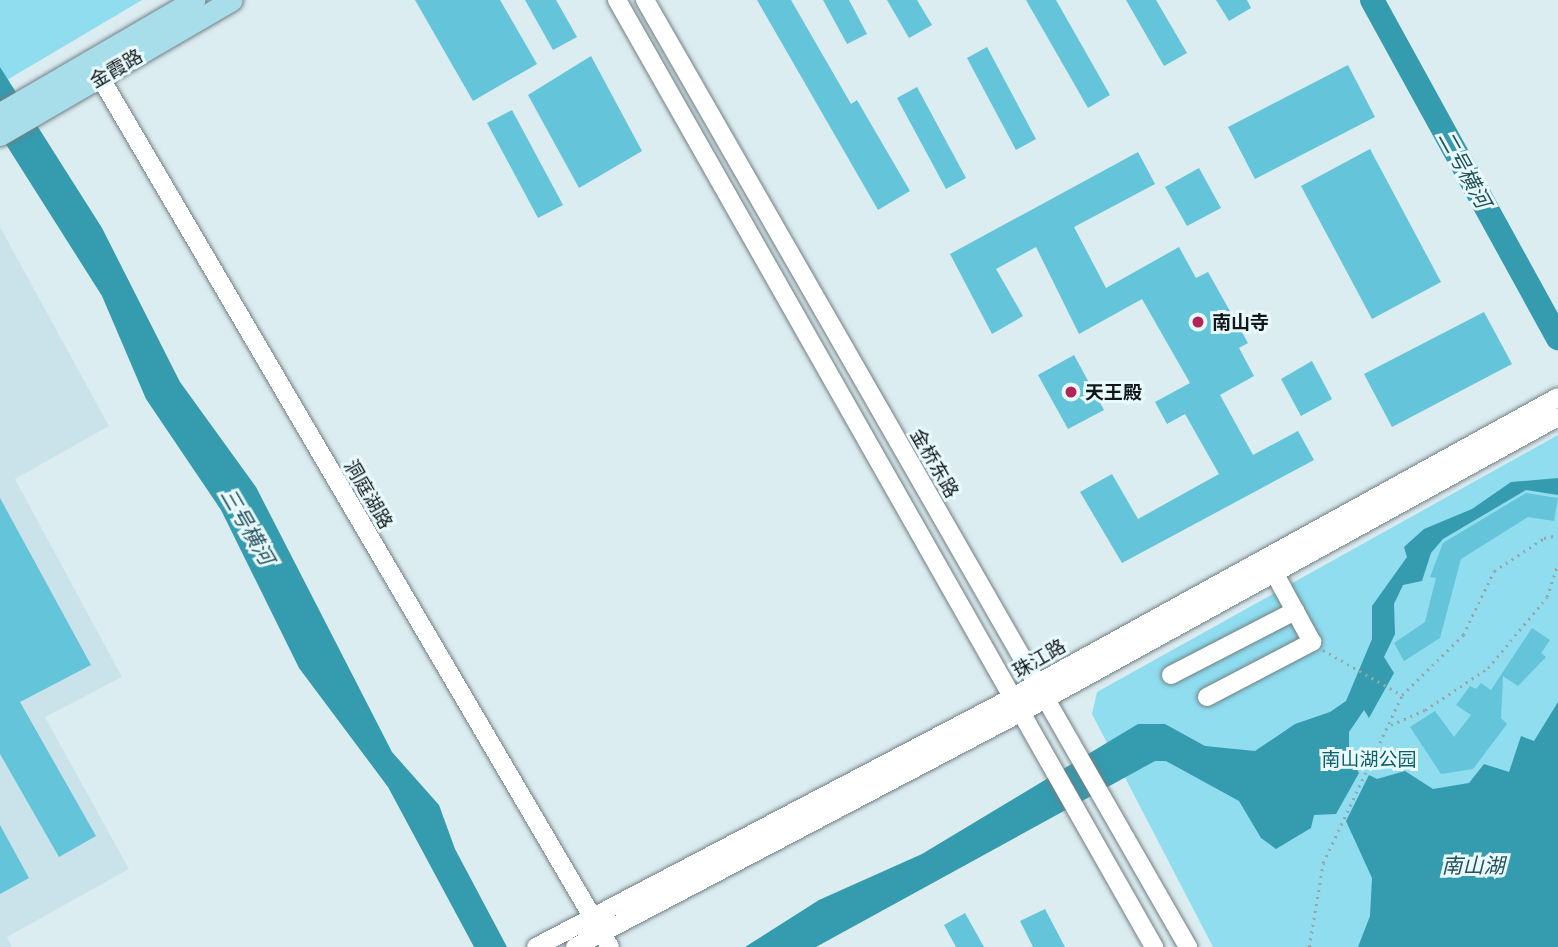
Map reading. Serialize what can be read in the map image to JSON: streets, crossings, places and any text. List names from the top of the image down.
{
  "streets": {
    "main road": ["金霞路"],
    "street": ["金桥东路", "洞庭湖路", "珠江路"]
  },
  "crossings": [
    ["金霞路", "洞庭湖路"],
    ["金桥东路", "珠江路"],
    ["洞庭湖路", "珠江路"]
  ],
  "water": ["二号横河", "三号横河", "南山湖"],
  "parks": ["南山湖公园"],
  "places": ["南山寺", "天王殿"]
}
